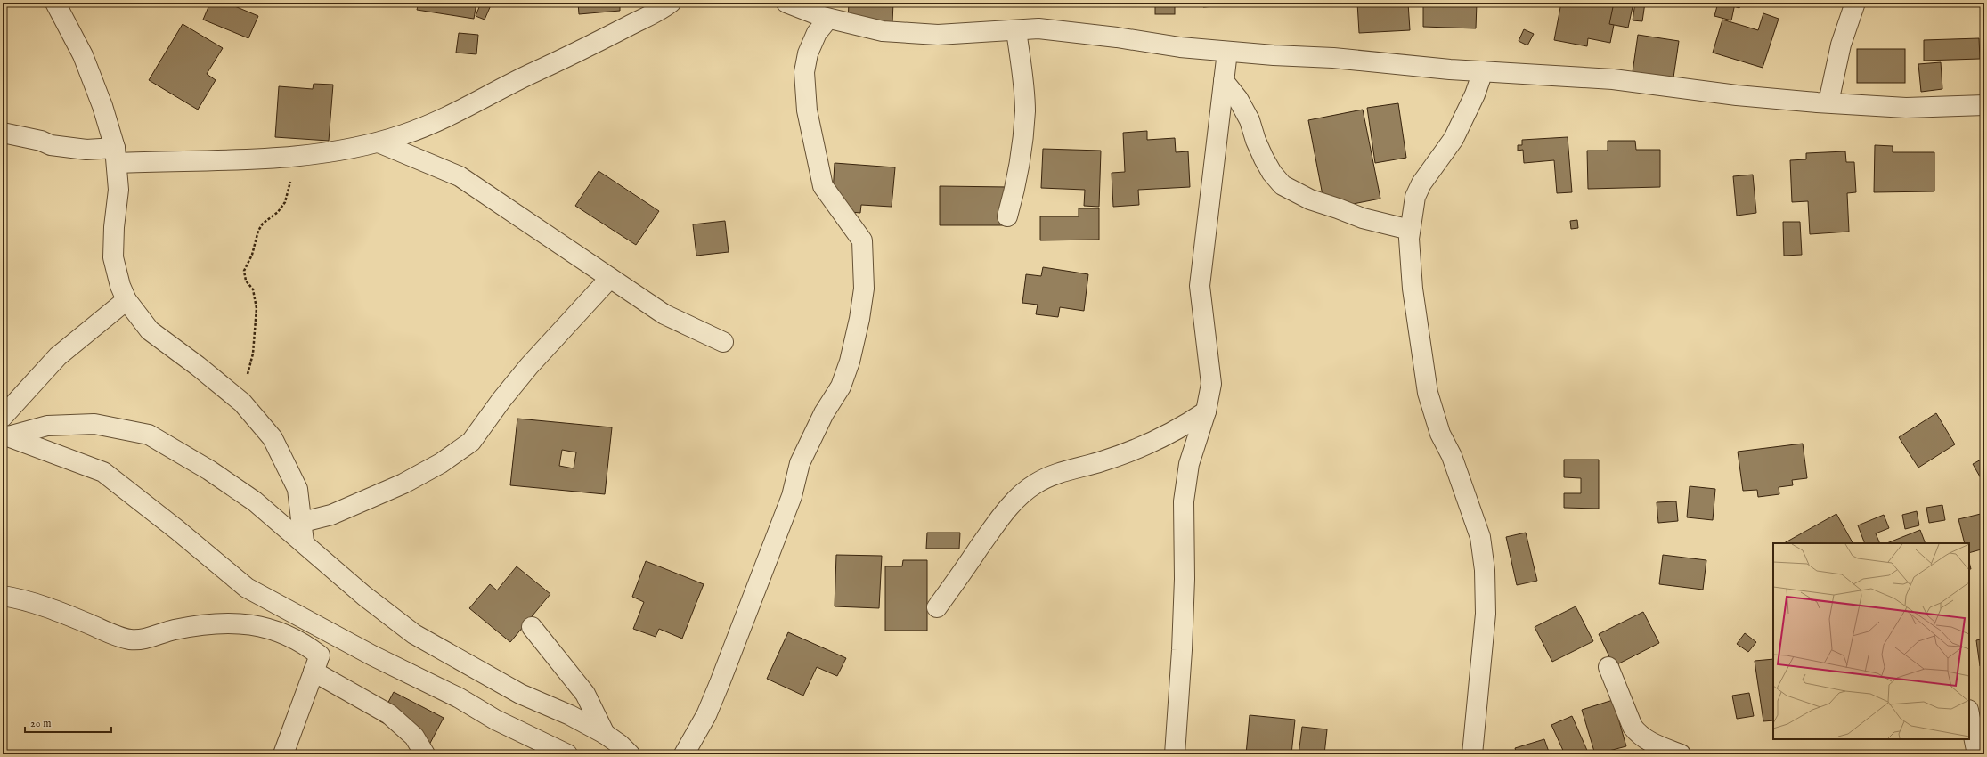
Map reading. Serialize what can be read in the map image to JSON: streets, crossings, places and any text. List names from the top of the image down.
{
  "scale_bar": "20 m"
}
